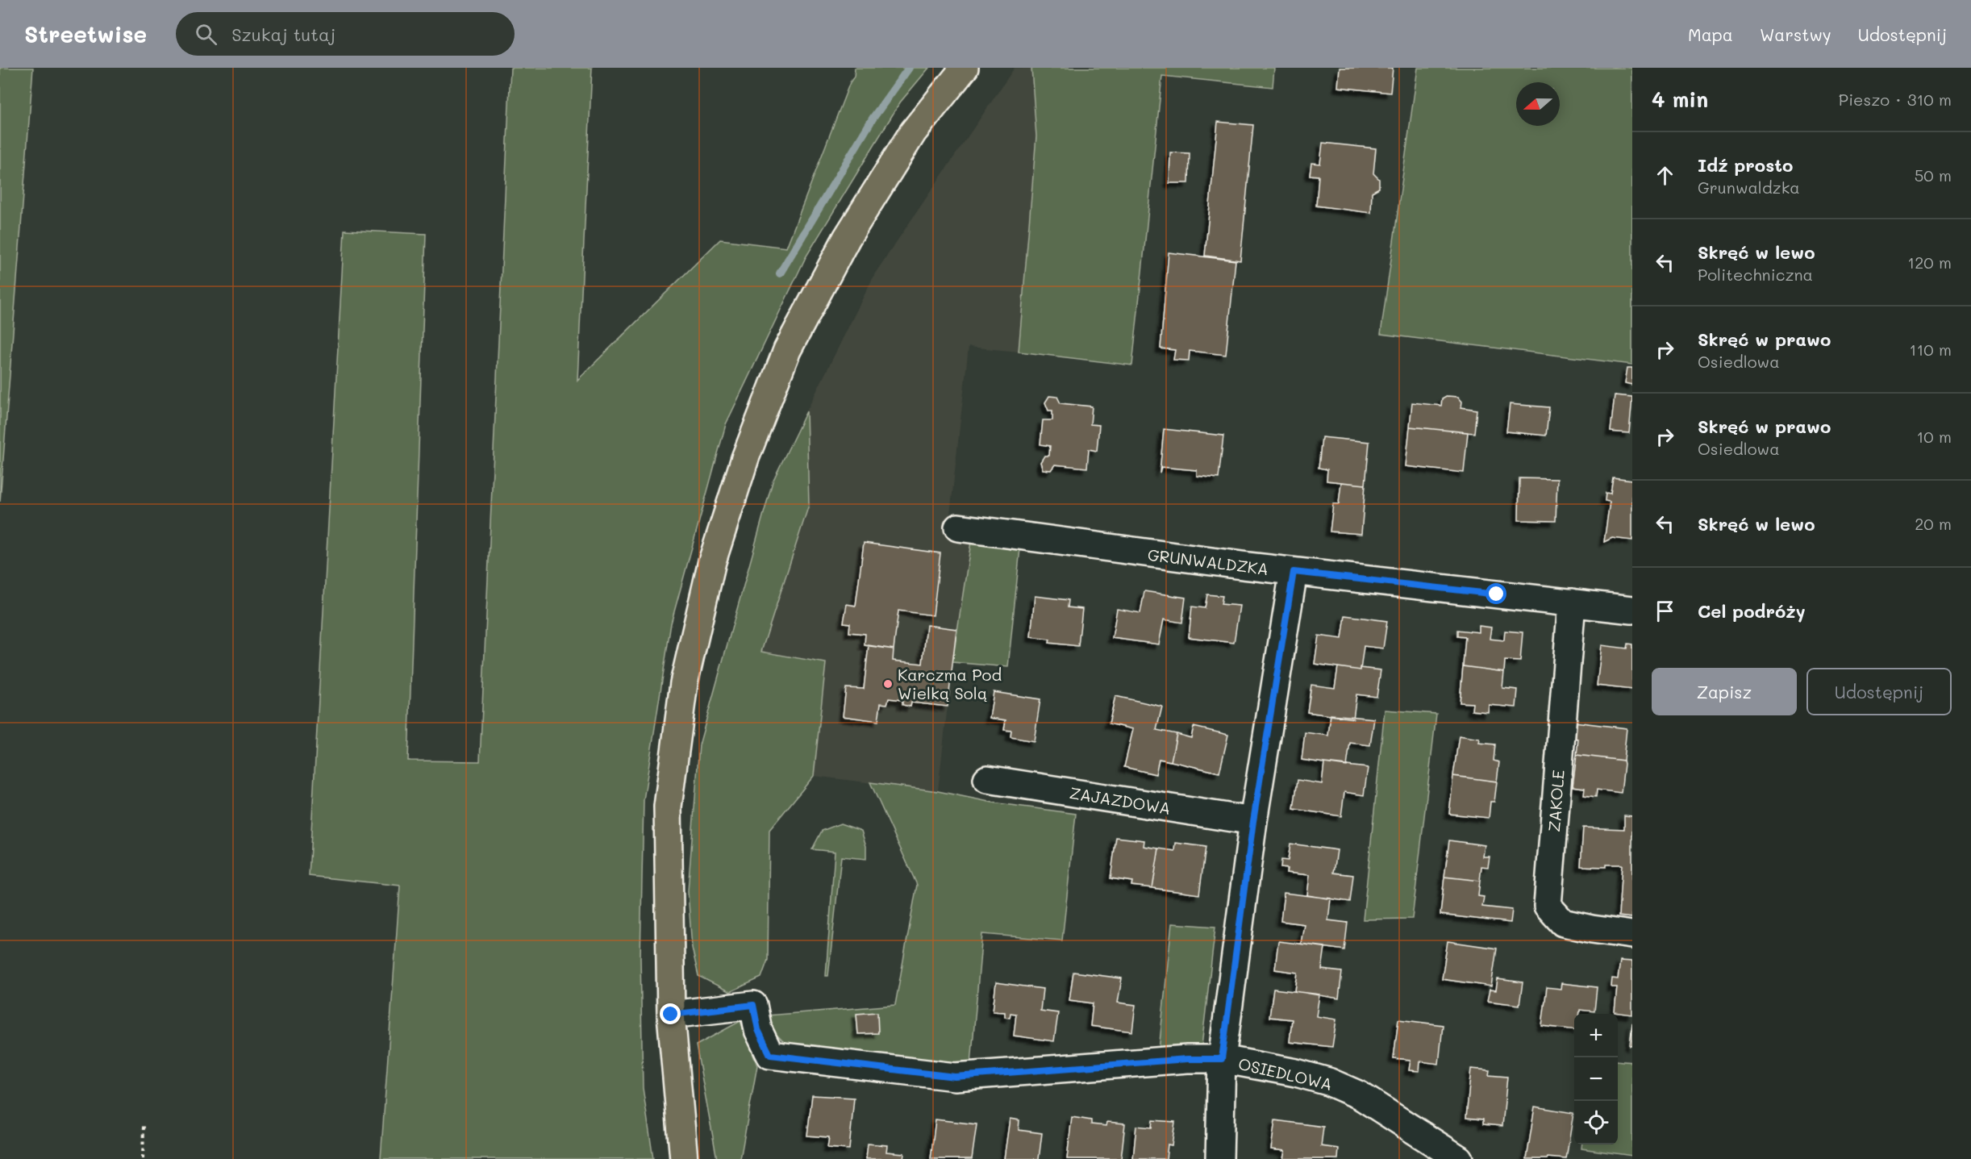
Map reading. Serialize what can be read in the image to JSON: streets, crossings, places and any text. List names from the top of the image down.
{
  "streets": {
    "street": [
      "GRUNWALDZKA",
      "ZAJAZDOWA",
      "ZAKOLE",
      "OSIEDLOWA"
    ]
  },
  "crossings": [
    ["GRUNWALDZKA", "ZAKOLE"]
  ],
  "places": ["Karczma Pod Wielką Solą"],
  "north": "left",
  "page": {
    "header": "Streetwise",
    "search": "Szukaj tutaj",
    "nav": ["Mapa", "Warstwy", "Udostępnij"],
    "heading": ["4 min", "Pieszo · 310 m"],
    "list": [
      ["Idź prosto", "Grunwaldzka", "50 m"],
      ["Skręć w lewo", "Politechniczna", "120 m"],
      ["Skręć w prawo", "Osiedlowa", "110 m"],
      ["Skręć w prawo", "Osiedlowa", "10 m"],
      ["Skręć w lewo", "20 m"],
      "Cel podróży"
    ],
    "buttons": ["Zapisz", "Udostępnij"],
    "map_buttons": ["+", "−"]
  }
}
